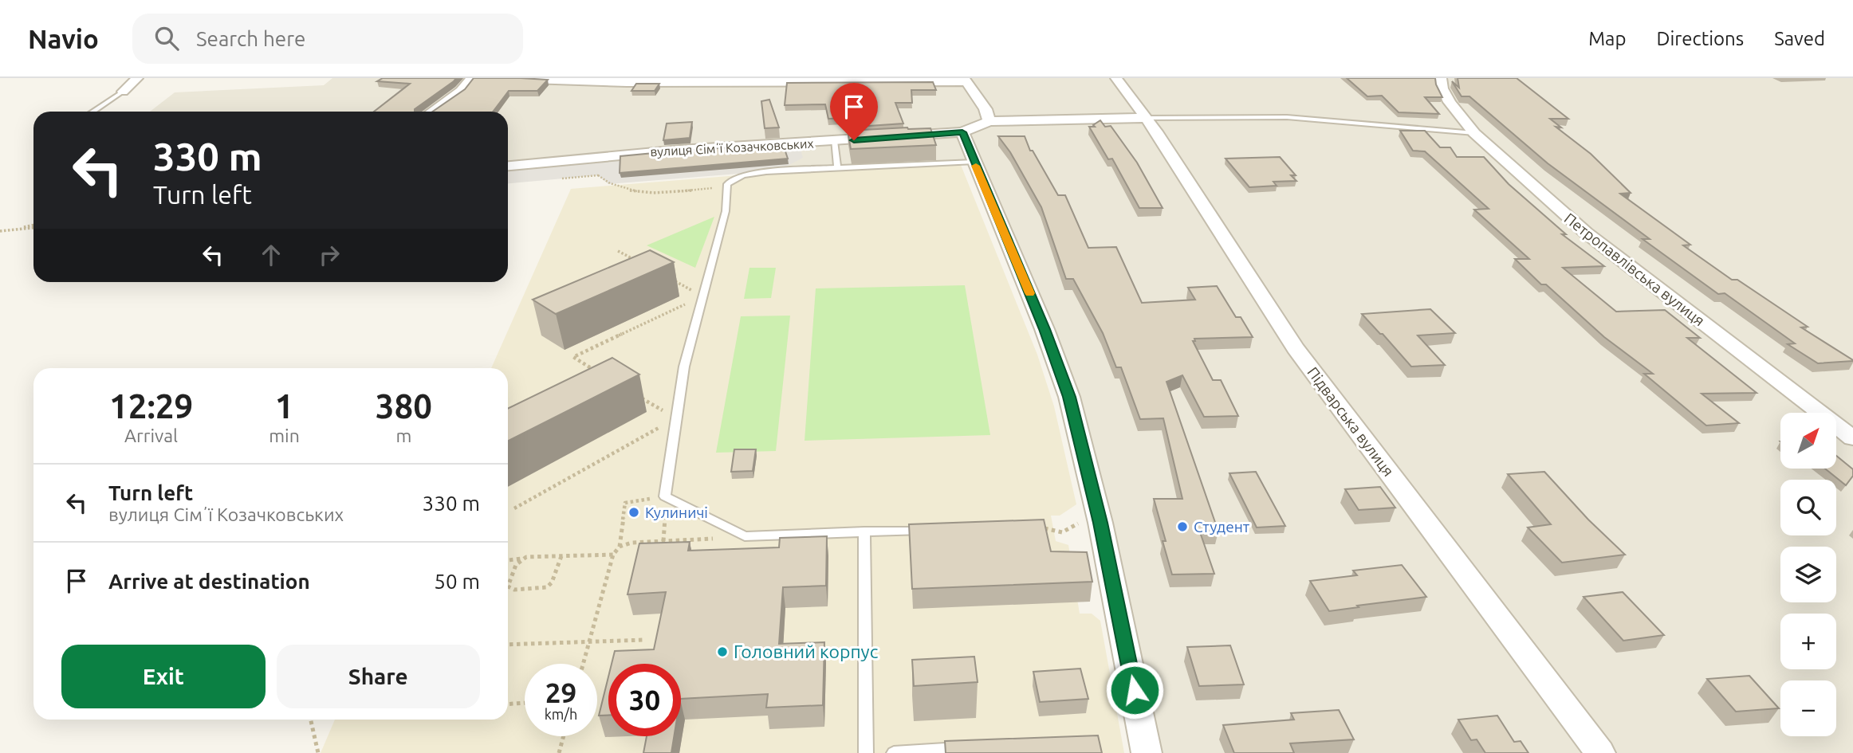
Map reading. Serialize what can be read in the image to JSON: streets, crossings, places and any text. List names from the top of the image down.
{
  "streets": {
    "street": ["вулиця Сімʼї Козачковських", "Петропавлівська вулиця", "Підварська вулиця"]
  },
  "places": ["Кулиничі", "Студент", "Головний корпус"],
  "north": "top right",
  "page": {
    "header": "Navio",
    "search": "Search here",
    "nav": ["Map", "Directions", "Saved"],
    "turn": ["330 m", "Turn left"],
    "eta": [
      "12:29",
      "Arrival",
      "1",
      "min",
      "380",
      "m"
    ],
    "map_buttons": ["+", "−"],
    "list": [
      {
        "name": "Turn left",
        "note": "вулиця Сімʼї Козачковських",
        "value": "330 m"
      },
      {
        "name": "Arrive at destination",
        "value": "50 m"
      }
    ],
    "buttons": ["Exit", "Share"],
    "speed": "29 km/h",
    "limit": "30"
  }
}
